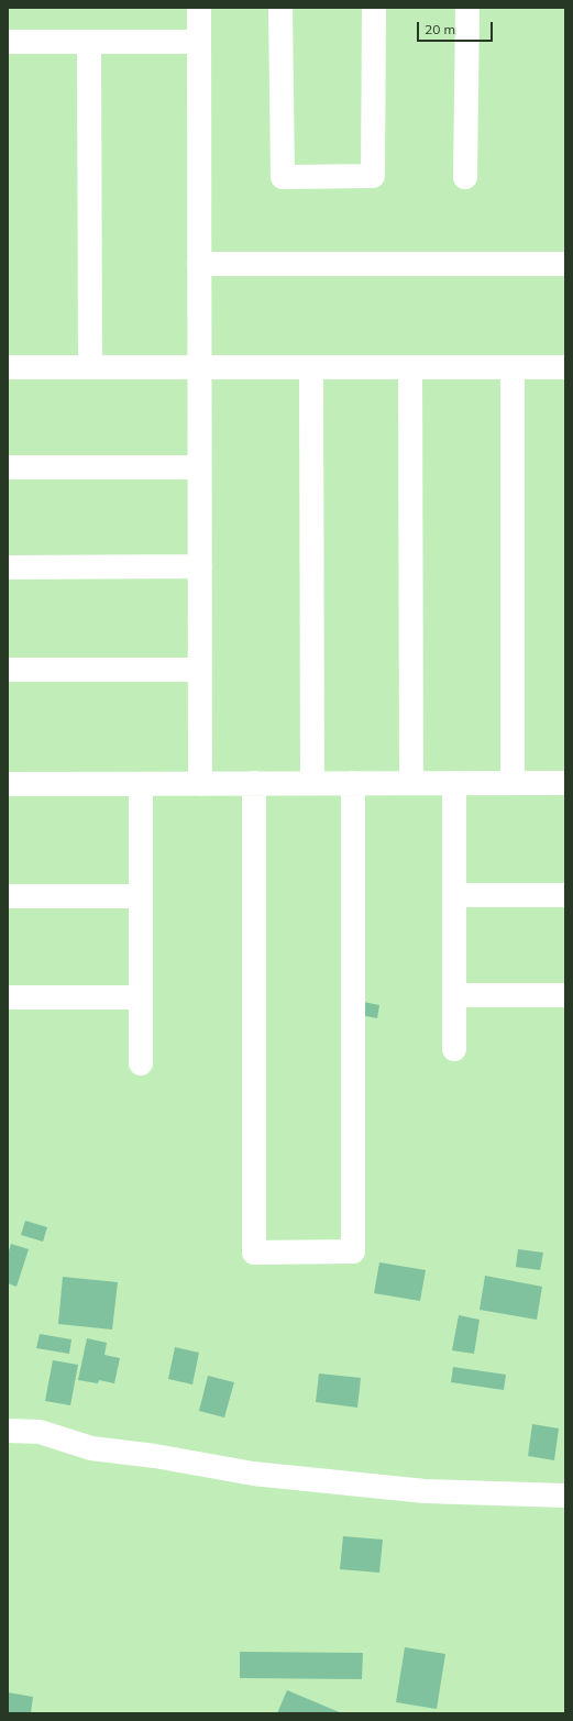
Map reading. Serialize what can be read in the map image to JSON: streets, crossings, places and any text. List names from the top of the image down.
{
  "scale_bar": "20 m"
}
